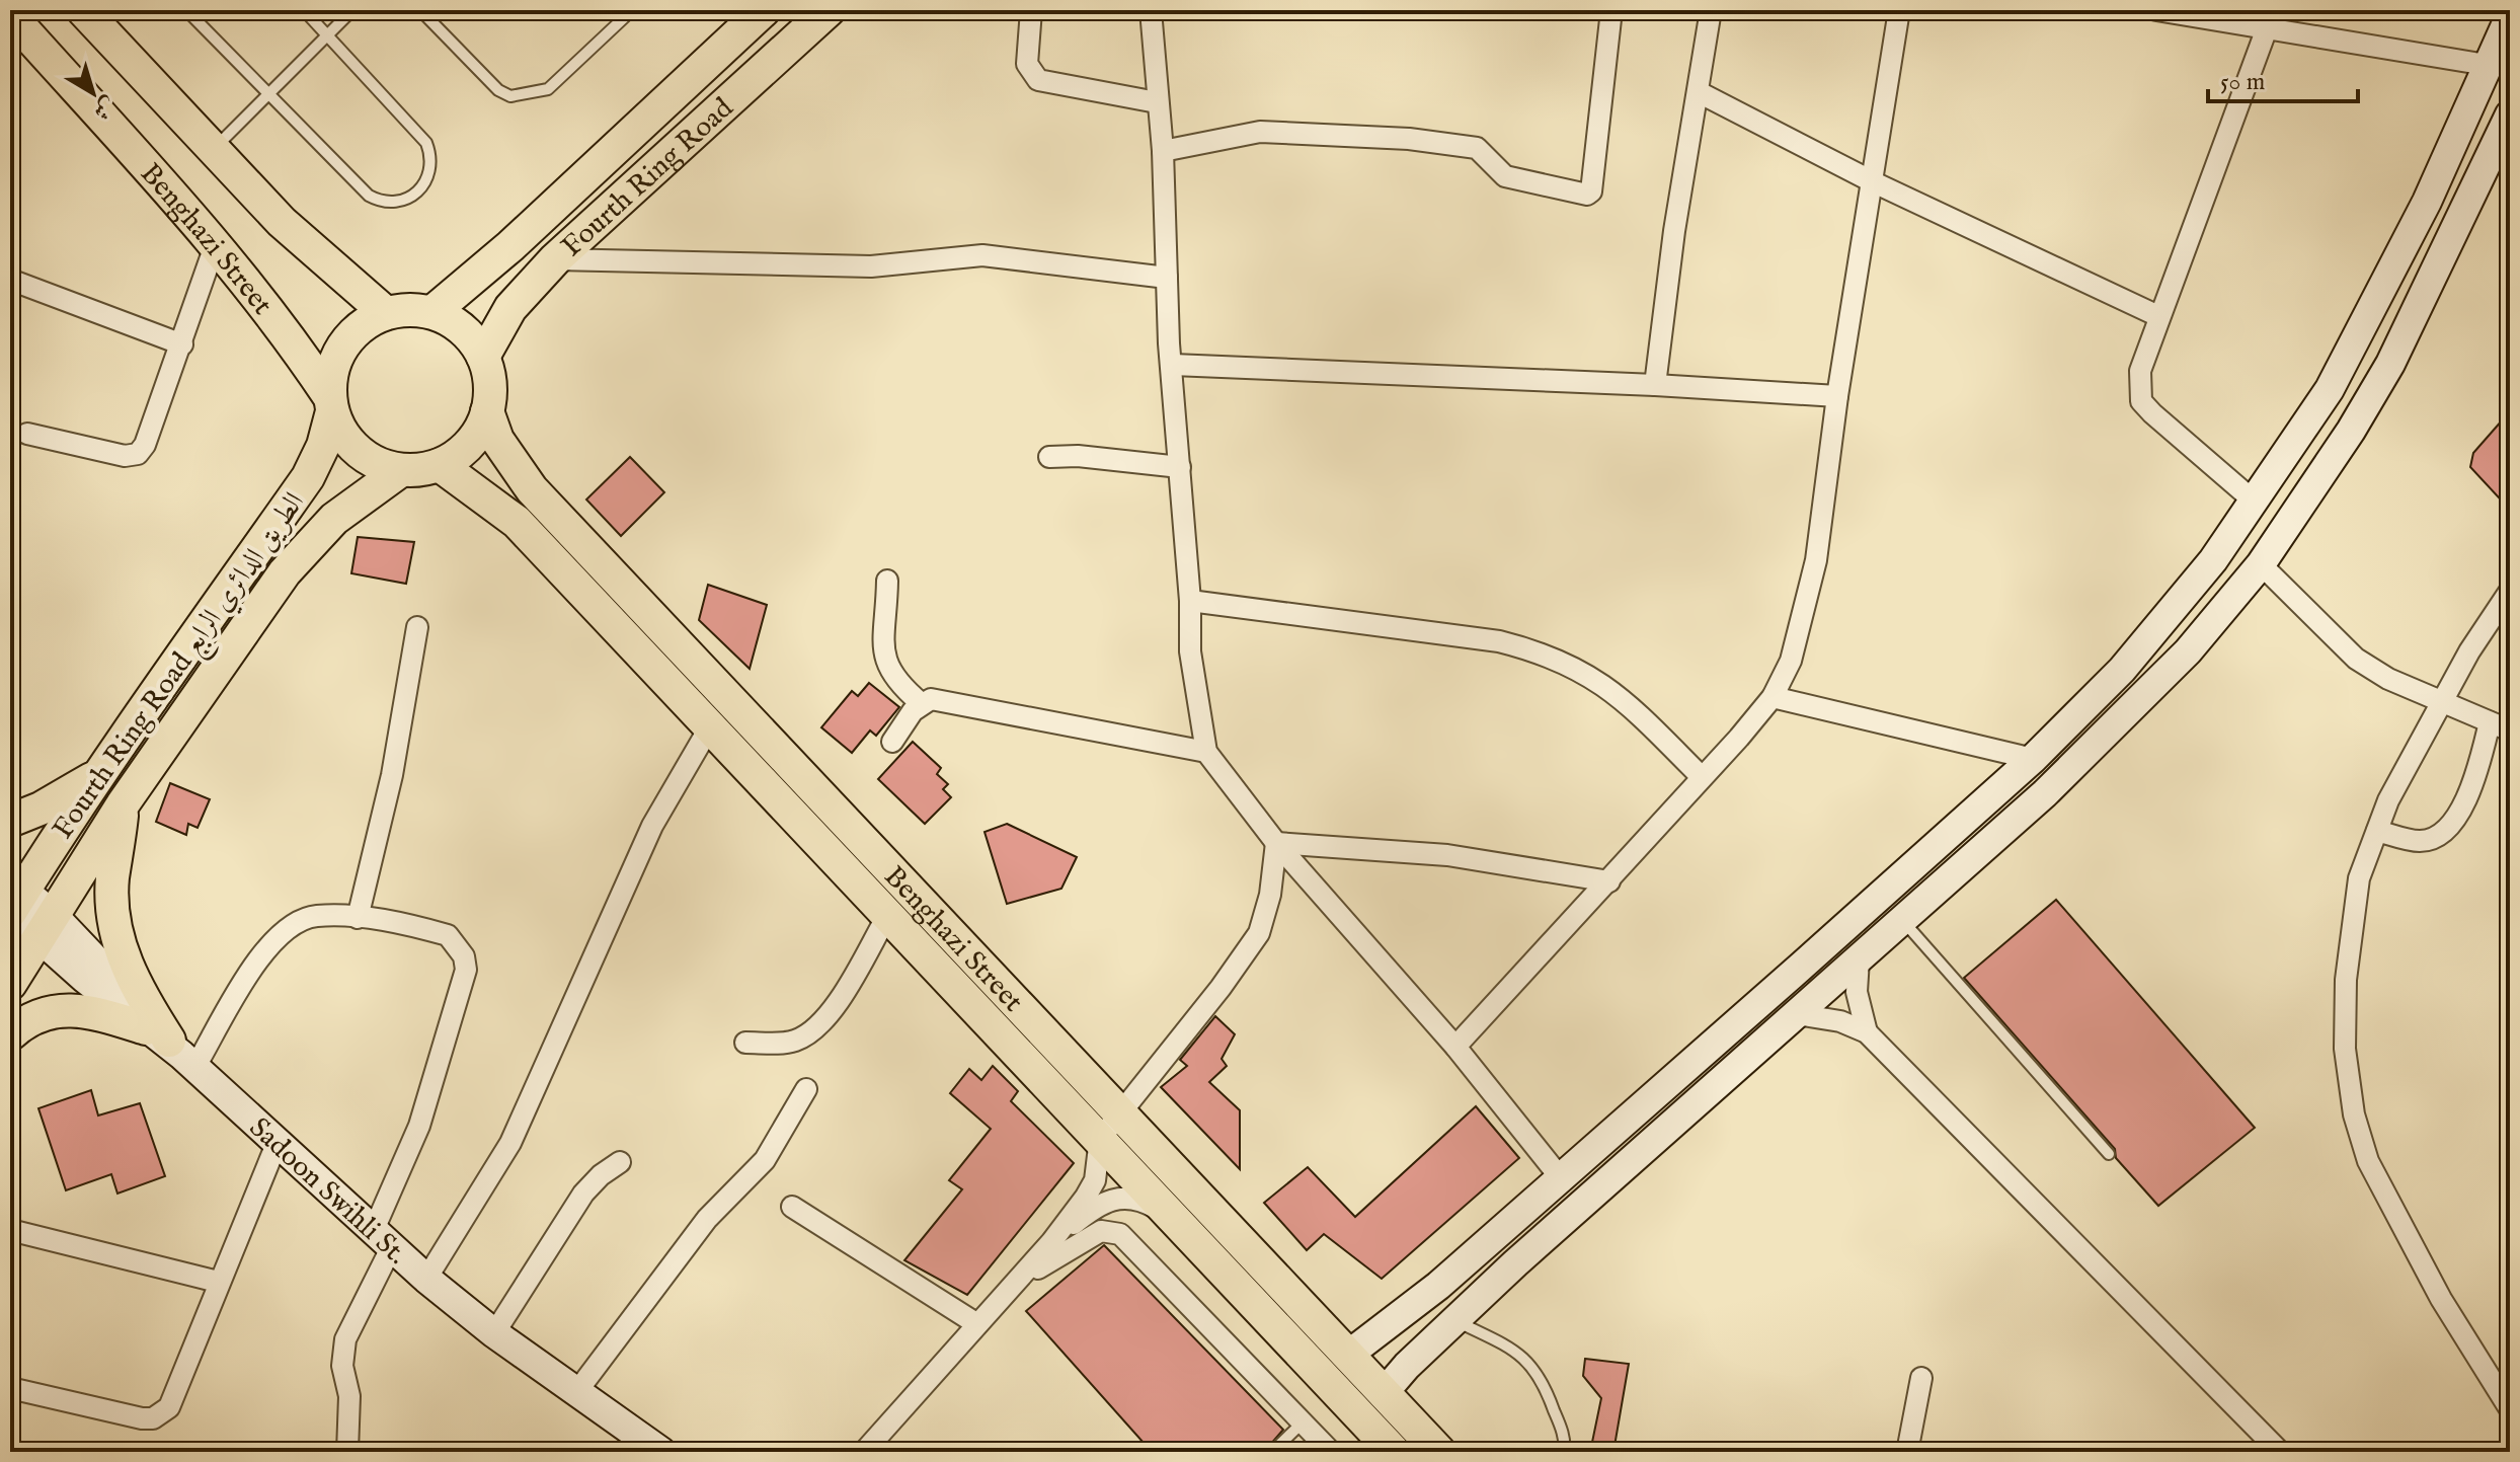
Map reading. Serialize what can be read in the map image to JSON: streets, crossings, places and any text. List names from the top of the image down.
{
  "streets": {
    "main road": [
      "Fourth Ring Road",
      "Benghazi Street",
      "Fourth Ring Road الطريق الدائري الرابع",
      "Sadoon Swihli St."
    ]
  },
  "crossings": [
    ["Fourth Ring Road", "Benghazi Street"],
    ["Fourth Ring Road", "Fourth Ring Road الطريق الدائري الرابع"],
    ["Benghazi Street", "Fourth Ring Road الطريق الدائري الرابع"],
    ["Fourth Ring Road الطريق الدائري الرابع", "Sadoon Swihli St."]
  ],
  "scale_bar": "50 m",
  "north": "bottom right"
}
